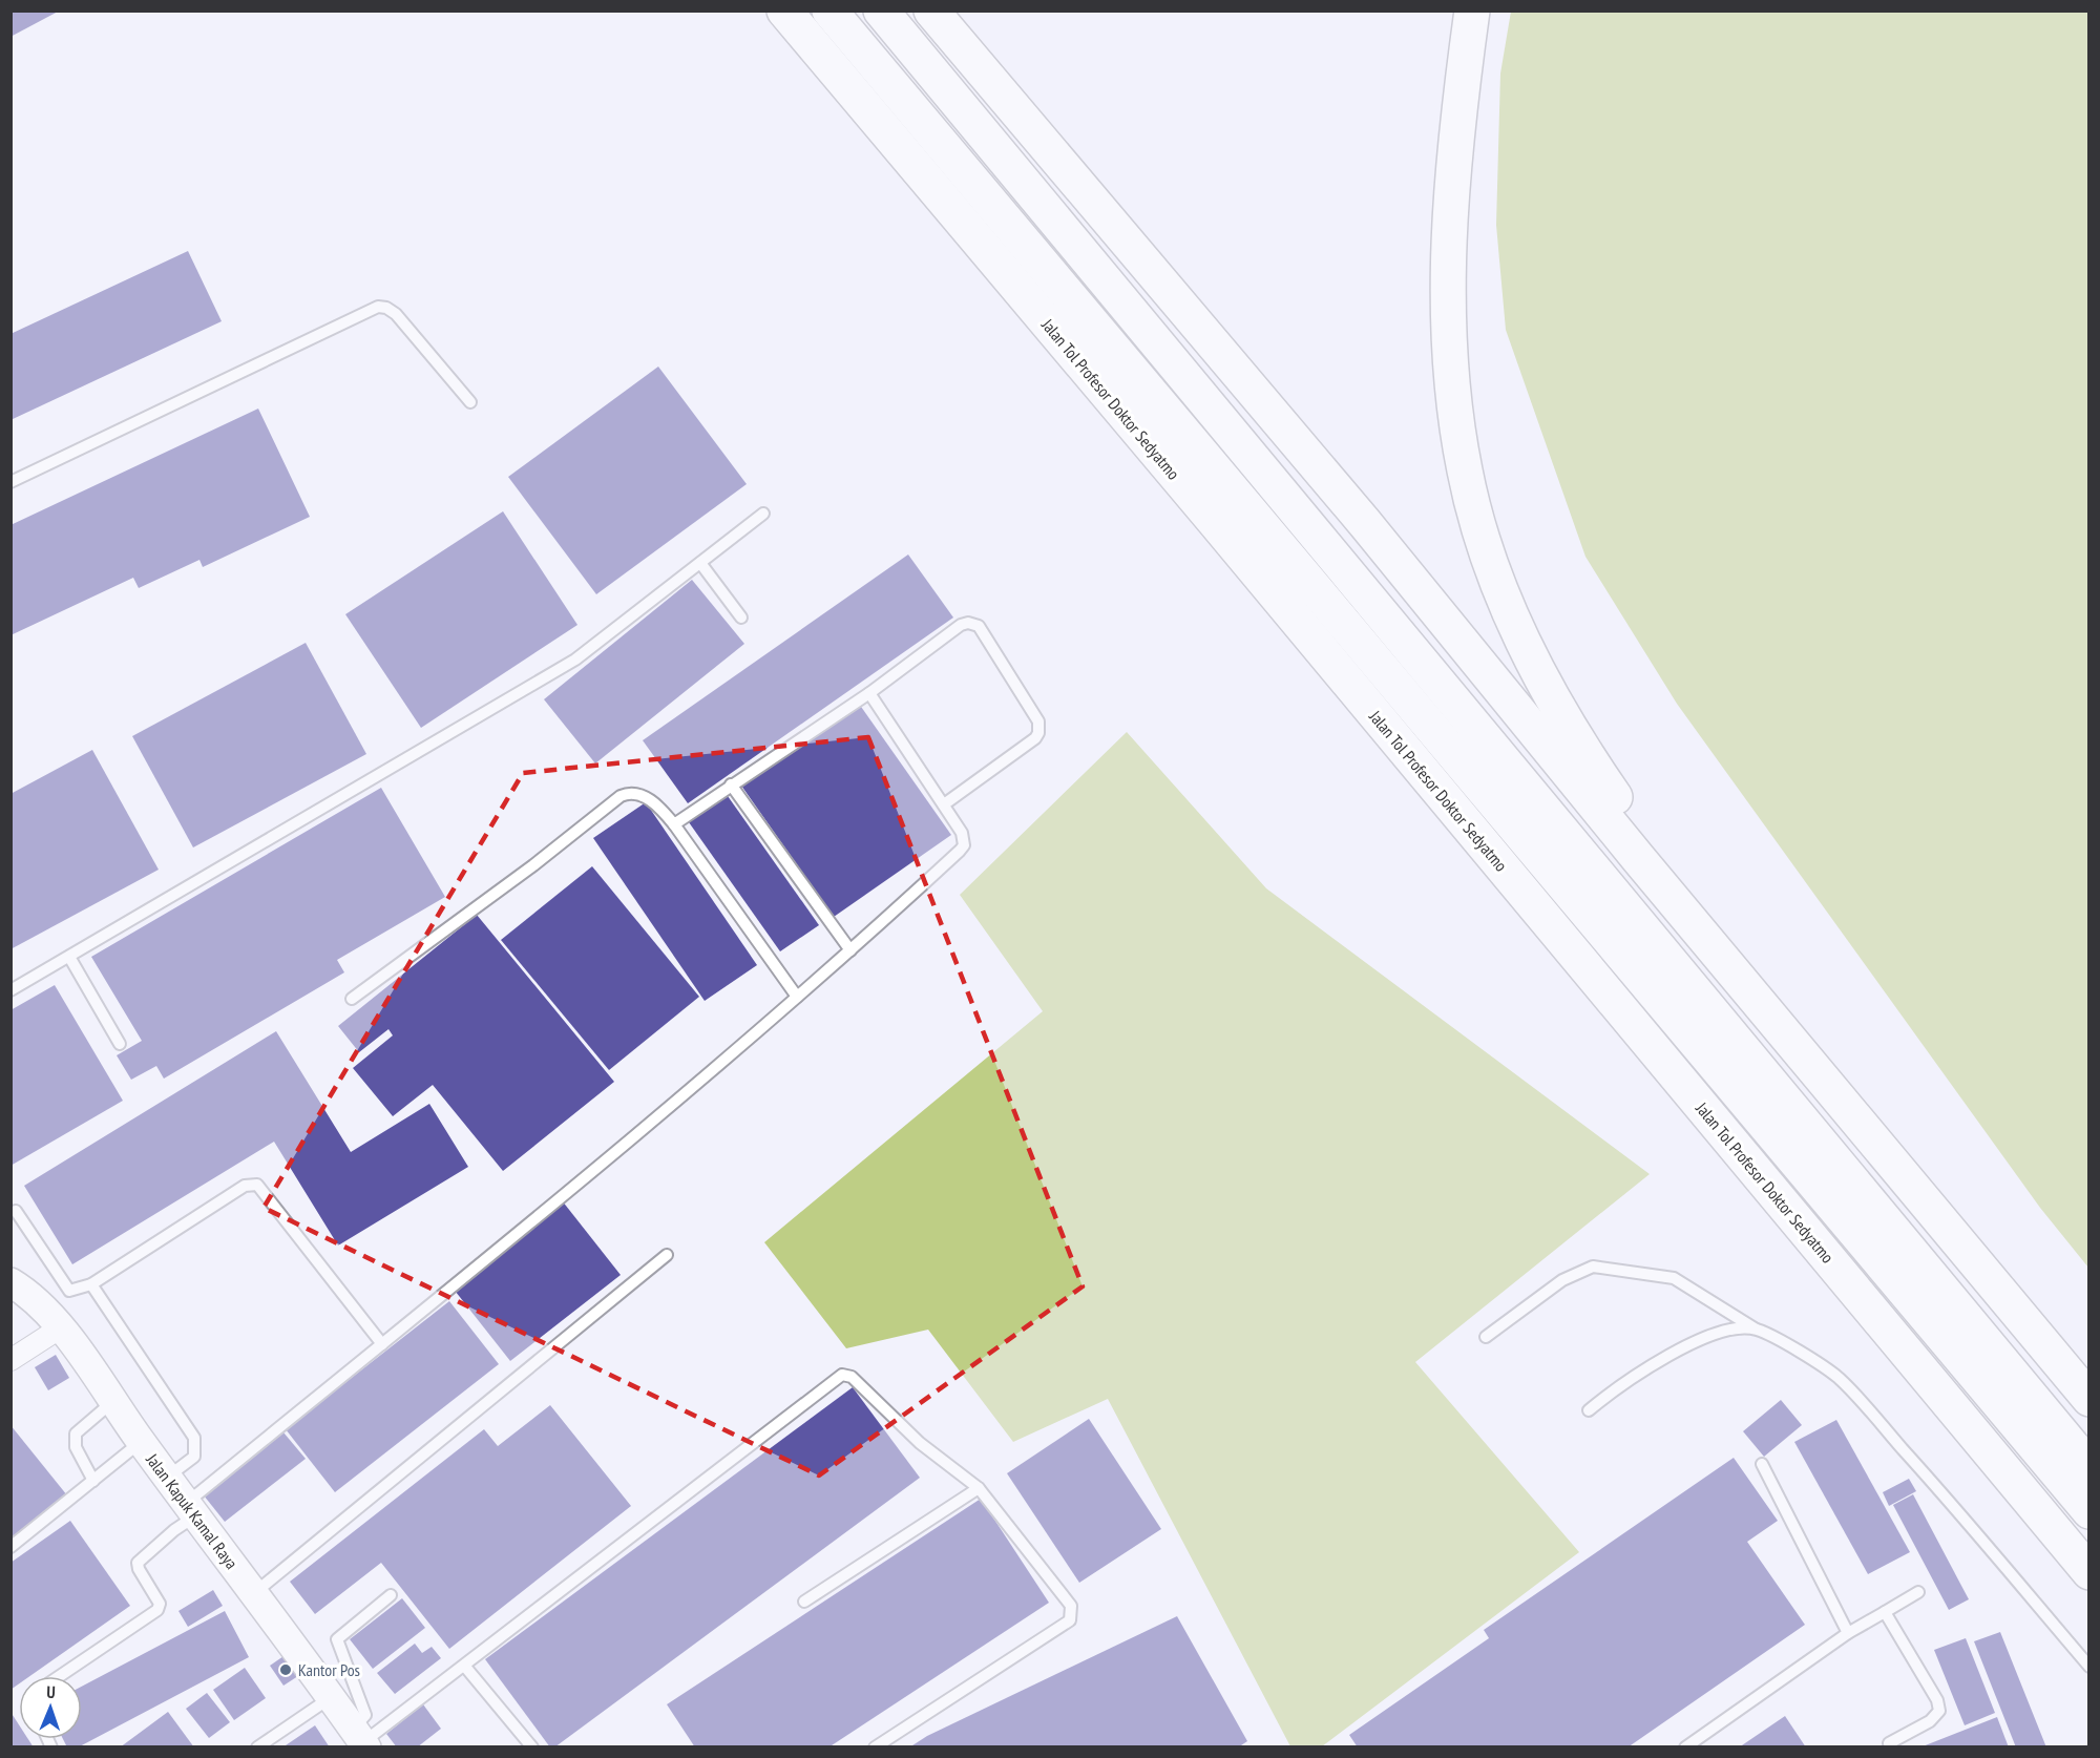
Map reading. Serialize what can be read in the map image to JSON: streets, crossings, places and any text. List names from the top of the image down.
{
  "streets": {
    "highway": ["Jalan Tol Profesor Doktor Sedyatmo"],
    "main road": ["Jalan Kapuk Kamal Raya"]
  },
  "places": ["Kantor Pos"],
  "north": "top"
}
